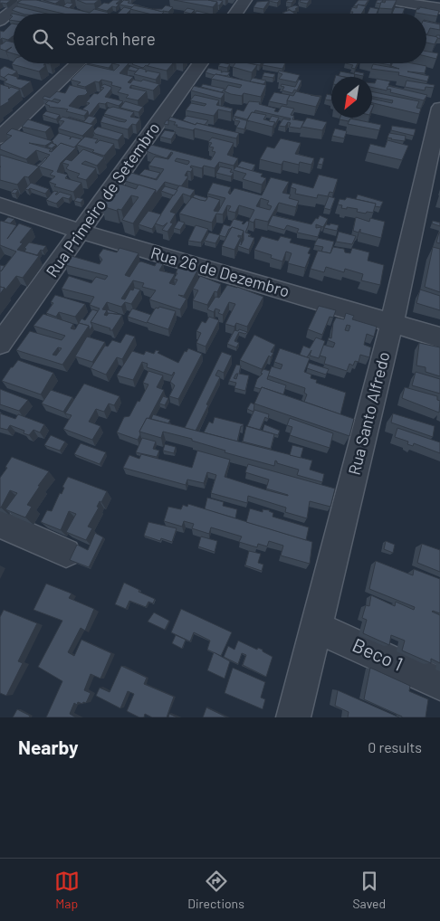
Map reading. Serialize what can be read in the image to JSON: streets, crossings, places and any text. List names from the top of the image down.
{
  "streets": {
    "street": [
      "Rua Primeiro de Setembro",
      "Rua 26 de Dezembro",
      "Rua Santo Alfredo",
      "Beco 1"
    ]
  },
  "crossings": [
    ["Rua Primeiro de Setembro", "Rua 26 de Dezembro"],
    ["Rua 26 de Dezembro", "Rua Santo Alfredo"],
    ["Rua Santo Alfredo", "Beco 1"]
  ],
  "north": "bottom left",
  "page": {
    "search": "Search here",
    "heading": ["Nearby", "0 results"],
    "nav": ["Map", "Directions", "Saved"]
  }
}
